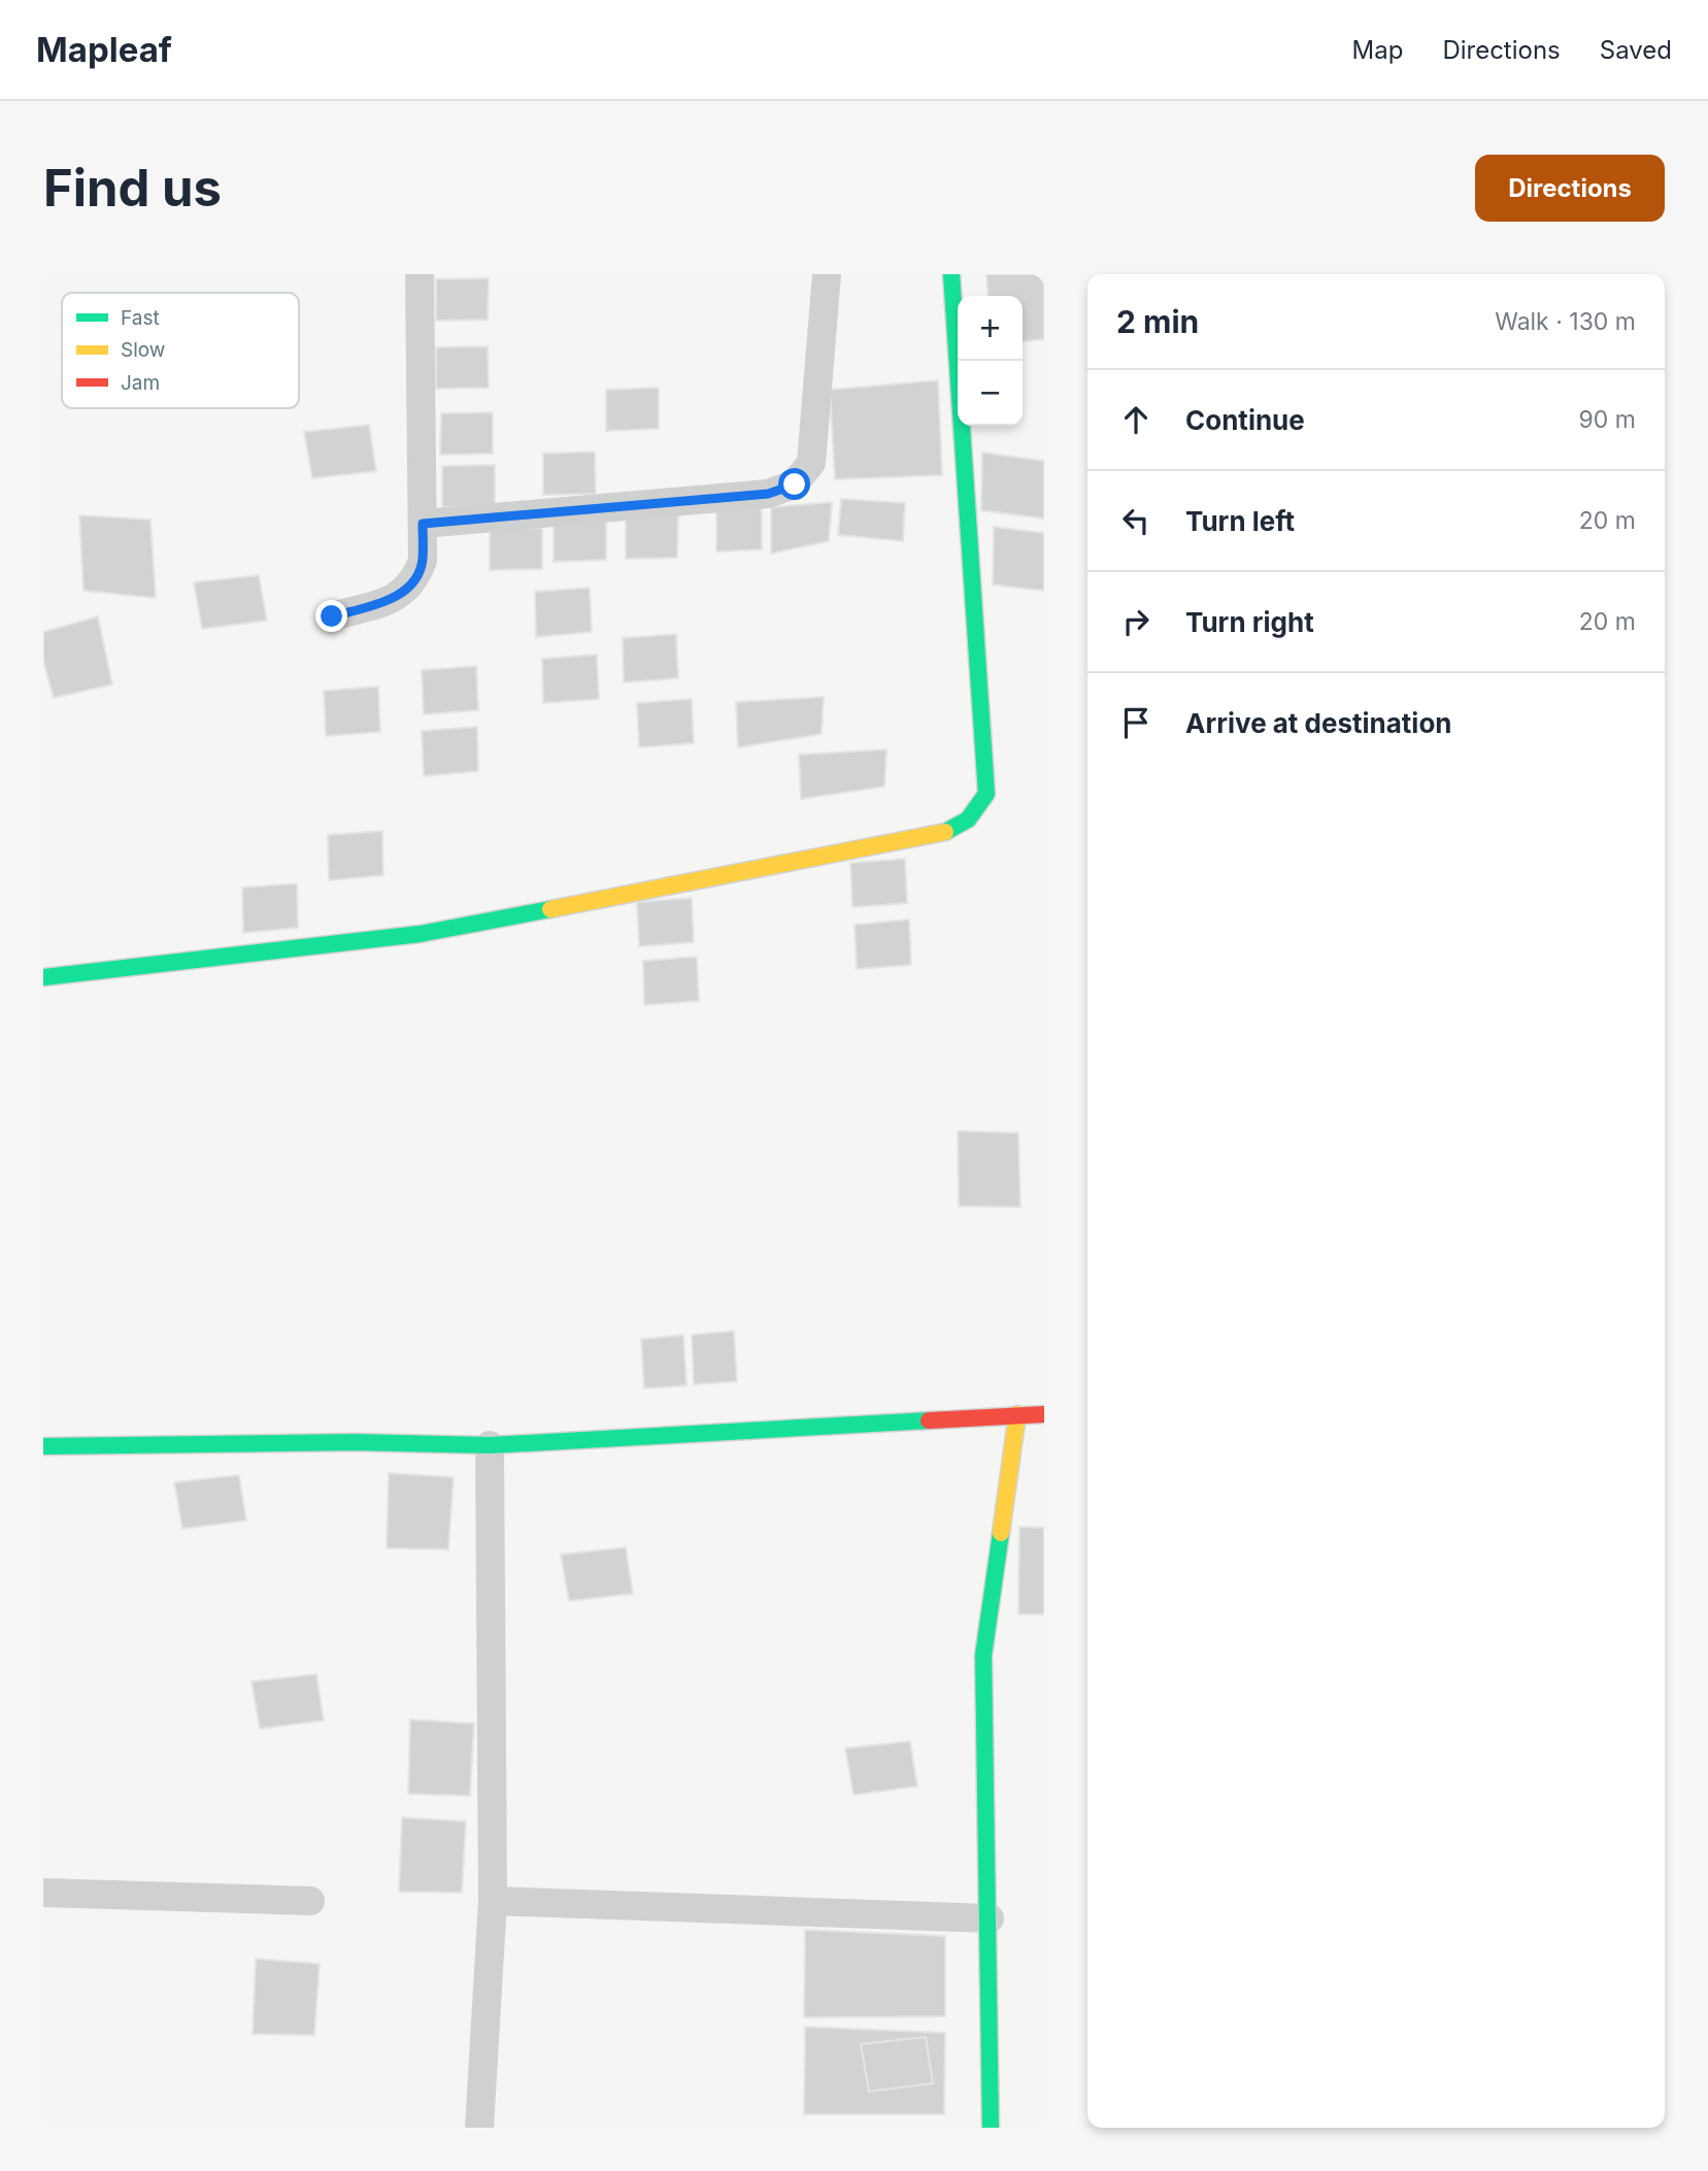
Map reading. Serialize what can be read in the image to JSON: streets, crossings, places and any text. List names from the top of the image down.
{
  "legend": ["Fast", "Slow", "Jam"],
  "page": {
    "header": "Mapleaf",
    "nav": ["Map", "Directions", "Saved"],
    "buttons": "Directions",
    "title": "Find us",
    "heading": ["2 min", "Walk · 130 m"],
    "map_buttons": ["+", "−"],
    "list": [
      ["Continue", "90 m"],
      ["Turn left", "20 m"],
      ["Turn right", "20 m"],
      "Arrive at destination"
    ]
  }
}
